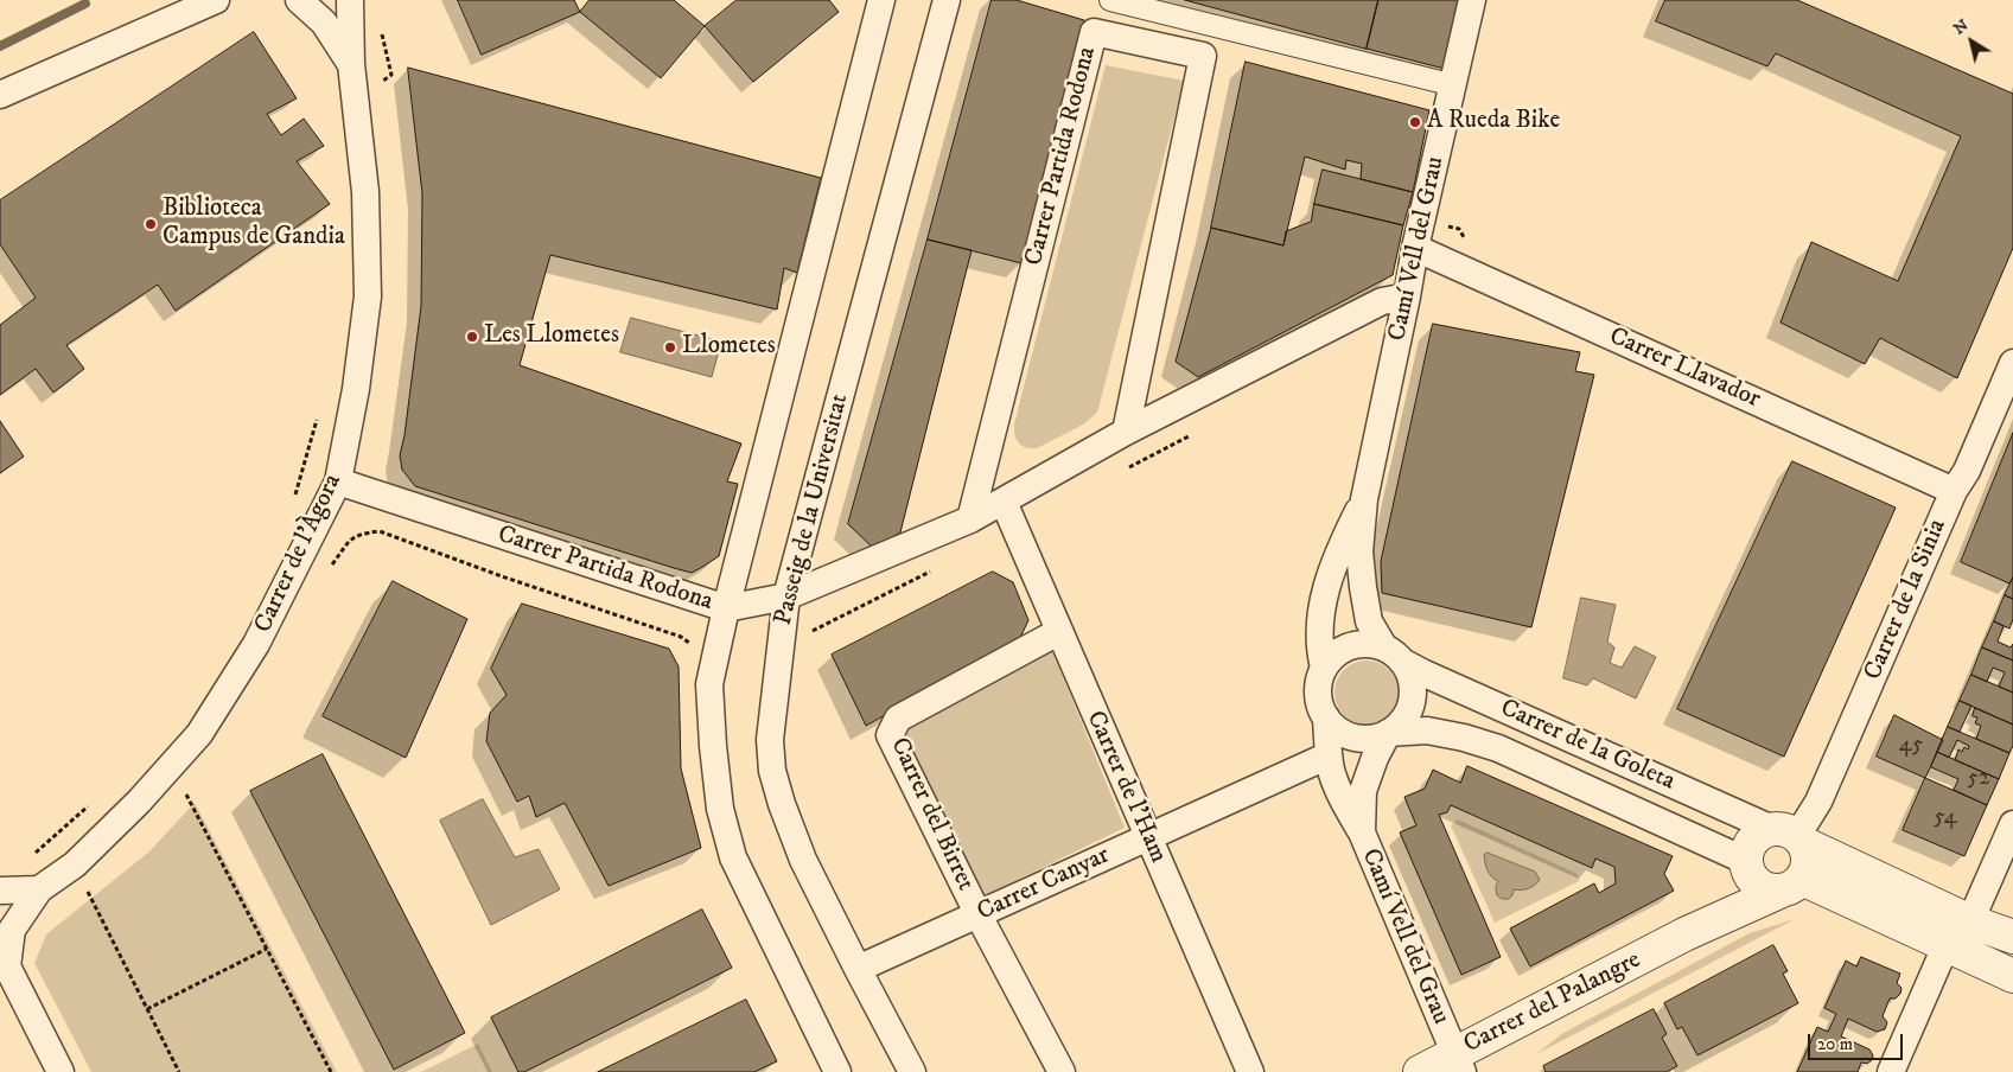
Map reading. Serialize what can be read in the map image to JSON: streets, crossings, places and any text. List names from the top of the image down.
{
  "streets": {
    "street": [
      "Carrer Partida Rodona",
      "Camí Vell del Grau",
      "Carrer Llavador",
      "Passeig de la Universitat",
      "Carrer de l'Àgora",
      "Carrer de la Sinia",
      "Carrer de la Goleta",
      "Carrer de l'Ham",
      "Carrer del Birret",
      "Carrer Canyar",
      "Carrer del Palangre"
    ]
  },
  "crossings": [
    ["Carrer Partida Rodona", "Camí Vell del Grau"],
    ["Carrer Partida Rodona", "Passeig de la Universitat"],
    ["Carrer Partida Rodona", "Carrer de l'Àgora"],
    ["Carrer Partida Rodona", "Carrer de l'Ham"],
    ["Camí Vell del Grau", "Carrer Llavador"],
    ["Camí Vell del Grau", "Carrer de la Goleta"],
    ["Camí Vell del Grau", "Carrer Canyar"],
    ["Camí Vell del Grau", "Carrer del Palangre"],
    ["Carrer Llavador", "Carrer de la Sinia"],
    ["Passeig de la Universitat", "Carrer Canyar"],
    ["Carrer de la Sinia", "Carrer de la Goleta"],
    ["Carrer de la Sinia", "Carrer del Palangre"],
    ["Carrer de la Goleta", "Carrer del Palangre"],
    ["Carrer de l'Ham", "Carrer del Birret"],
    ["Carrer de l'Ham", "Carrer Canyar"],
    ["Carrer del Birret", "Carrer Canyar"]
  ],
  "places": [
    "A Rueda Bike",
    "Biblioteca Campus de Gandia",
    "Les Llometes",
    "Llometes"
  ],
  "house_numbers": ["45", "52", "54"],
  "scale_bar": "20 m",
  "north": "top left"
}
